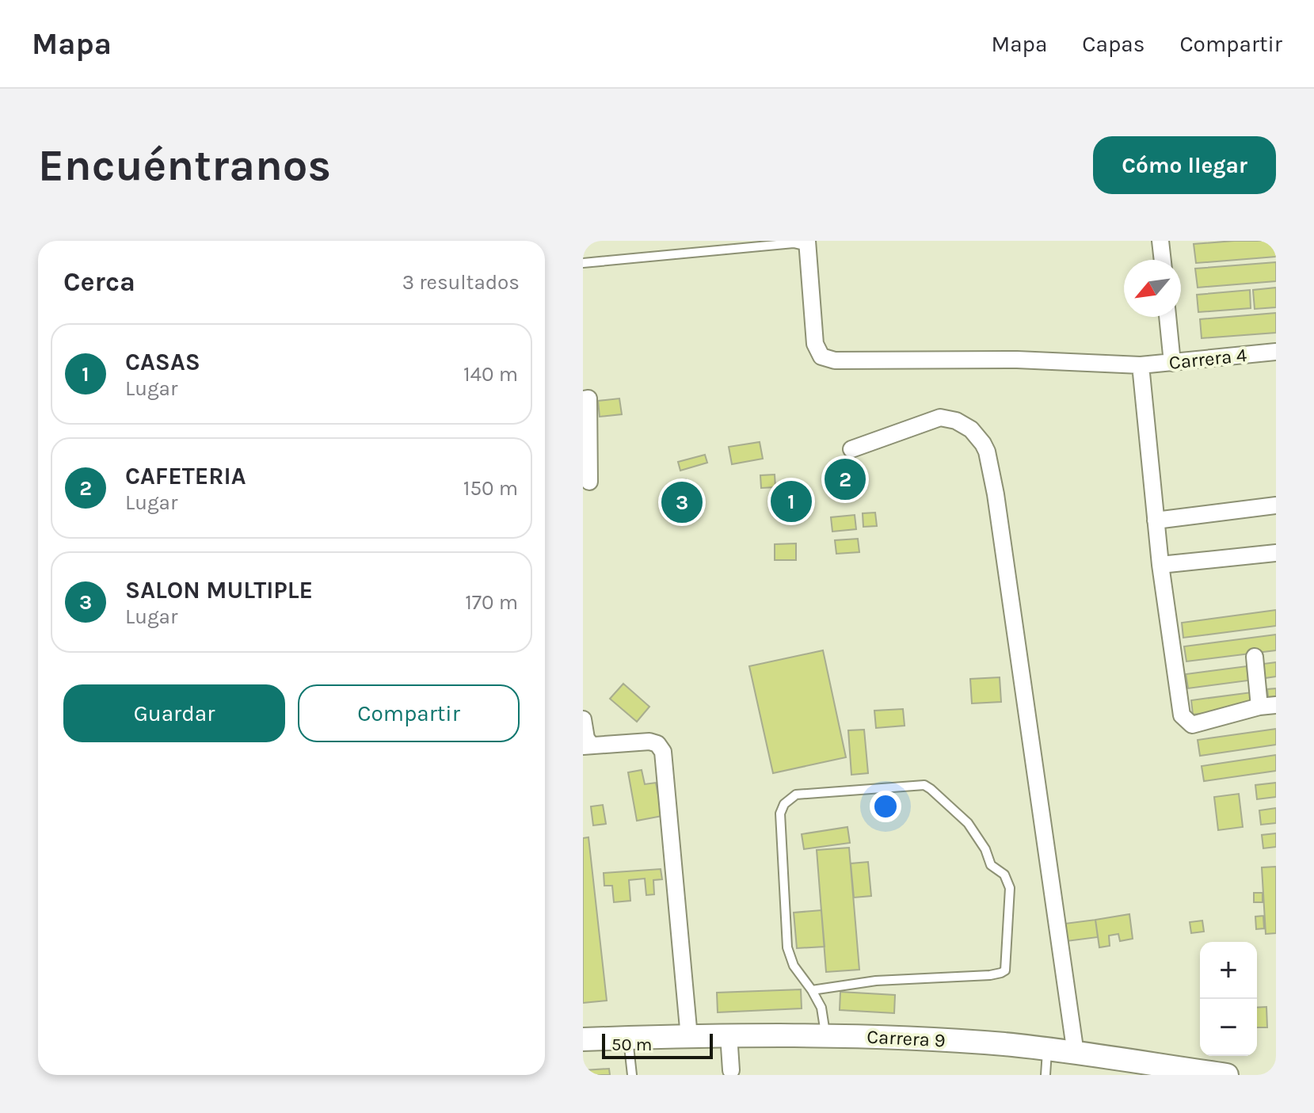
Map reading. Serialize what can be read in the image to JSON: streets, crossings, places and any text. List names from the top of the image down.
{
  "streets": {
    "main road": ["Carrera 9"],
    "street": ["Carrera 4"]
  },
  "scale_bar": "50 m",
  "north": "bottom left",
  "page": {
    "header": "Mapa",
    "nav": ["Mapa", "Capas", "Compartir"],
    "buttons": [
      "Cómo llegar",
      ["Guardar", "Compartir"]
    ],
    "title": "Encuéntranos",
    "heading": ["Cerca", "3 resultados"],
    "list": [
      {
        "mark": "1",
        "name": "CASAS",
        "note": "Lugar",
        "value": "140 m"
      },
      {
        "mark": "2",
        "name": "CAFETERIA",
        "note": "Lugar",
        "value": "150 m"
      },
      {
        "mark": "3",
        "name": "SALON MULTIPLE",
        "note": "Lugar",
        "value": "170 m"
      }
    ],
    "pins": ["2", "1", "3"],
    "map_buttons": ["+", "−"],
    "scale": "50 m"
  }
}
